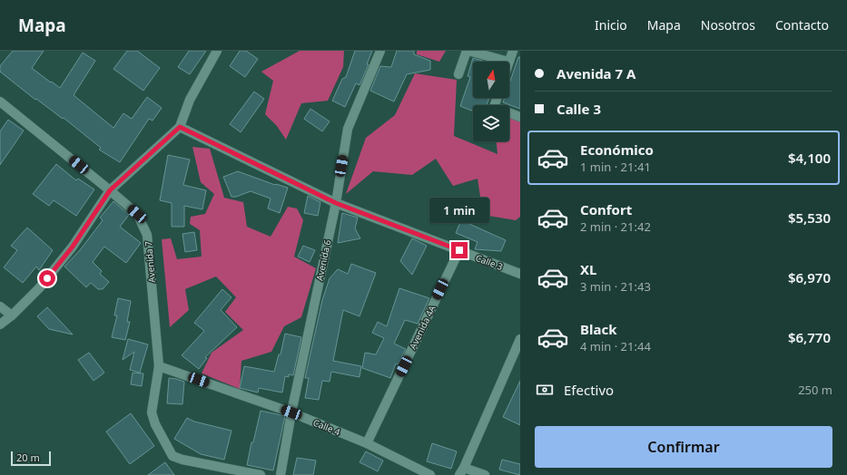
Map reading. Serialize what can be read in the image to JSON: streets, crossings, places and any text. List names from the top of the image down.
{
  "streets": {
    "street": [
      "Avenida 6",
      "Avenida 7",
      "Calle 3",
      "Avenida 4A",
      "Calle 4"
    ]
  },
  "crossings": [
    ["Avenida 6", "Calle 3"],
    ["Avenida 6", "Calle 4"],
    ["Avenida 7", "Calle 4"],
    ["Calle 3", "Avenida 4A"],
    ["Avenida 4A", "Calle 4"]
  ],
  "scale_bar": "20 m",
  "north": "top",
  "page": {
    "header": "Mapa",
    "nav": [
      "Inicio",
      "Mapa",
      "Nosotros",
      "Contacto"
    ],
    "banner": ["Avenida 7 A", "Calle 3"],
    "list": [
      {
        "name": "Económico",
        "note": "1 min · 21:41",
        "value": "$4,100"
      },
      {
        "name": "Confort",
        "note": "2 min · 21:42",
        "value": "$5,530"
      },
      {
        "name": "XL",
        "note": "3 min · 21:43",
        "value": "$6,970"
      },
      {
        "name": "Black",
        "note": "4 min · 21:44",
        "value": "$6,770"
      }
    ],
    "bubble": "1 min",
    "pay": ["Efectivo", "250 m"],
    "buttons": "Confirmar",
    "scale": "20 m"
  }
}
